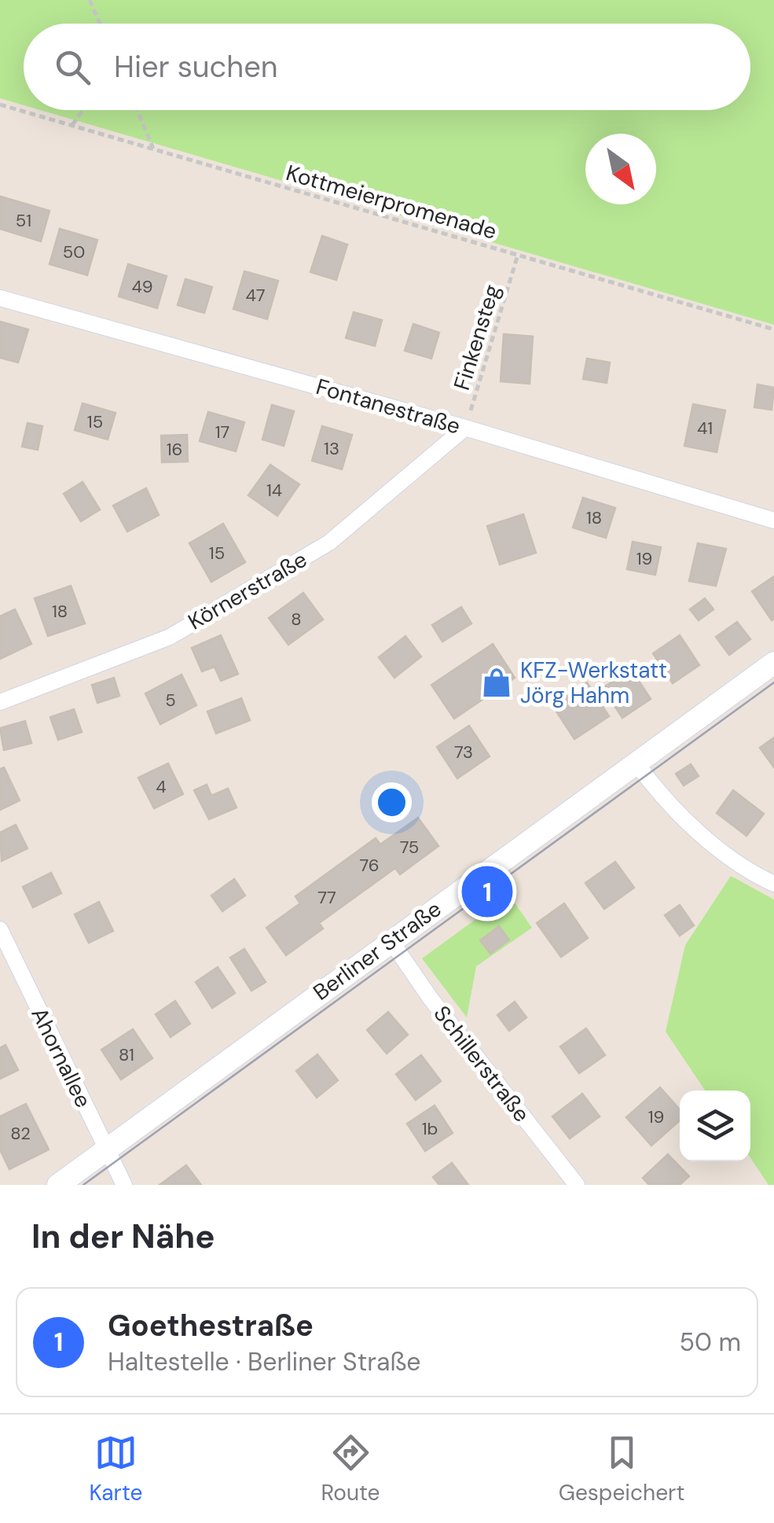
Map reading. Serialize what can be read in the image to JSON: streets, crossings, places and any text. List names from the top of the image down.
{
  "streets": {
    "street": [
      "Fontanestraße",
      "Körnerstraße",
      "Berliner Straße",
      "Ahornallee",
      "Schillerstraße"
    ],
    "path": ["Kottmeierpromenade", "Finkensteg"]
  },
  "crossings": [
    ["Kottmeierpromenade", "Finkensteg"],
    ["Finkensteg", "Fontanestraße"],
    ["Finkensteg", "Körnerstraße"],
    ["Fontanestraße", "Körnerstraße"],
    ["Berliner Straße", "Ahornallee"],
    ["Berliner Straße", "Schillerstraße"]
  ],
  "places": {
    "shop": ["KFZ-Werkstatt Jörg Hahm"]
  },
  "house_numbers": [
    "51",
    "50",
    "49",
    "47",
    "15",
    "41",
    "17",
    "13",
    "16",
    "14",
    "18",
    "15",
    "19",
    "18",
    "8",
    "5",
    "73",
    "4",
    "75",
    "76",
    "77",
    "81",
    "19",
    "1b",
    "82"
  ],
  "north": "bottom right",
  "page": {
    "search": "Hier suchen",
    "pins": "1",
    "heading": "In der Nähe",
    "list": [
      {
        "mark": "1",
        "name": "Goethestraße",
        "note": "Haltestelle · Berliner Straße",
        "value": "50 m"
      }
    ],
    "nav": ["Karte", "Route", "Gespeichert"]
  }
}
